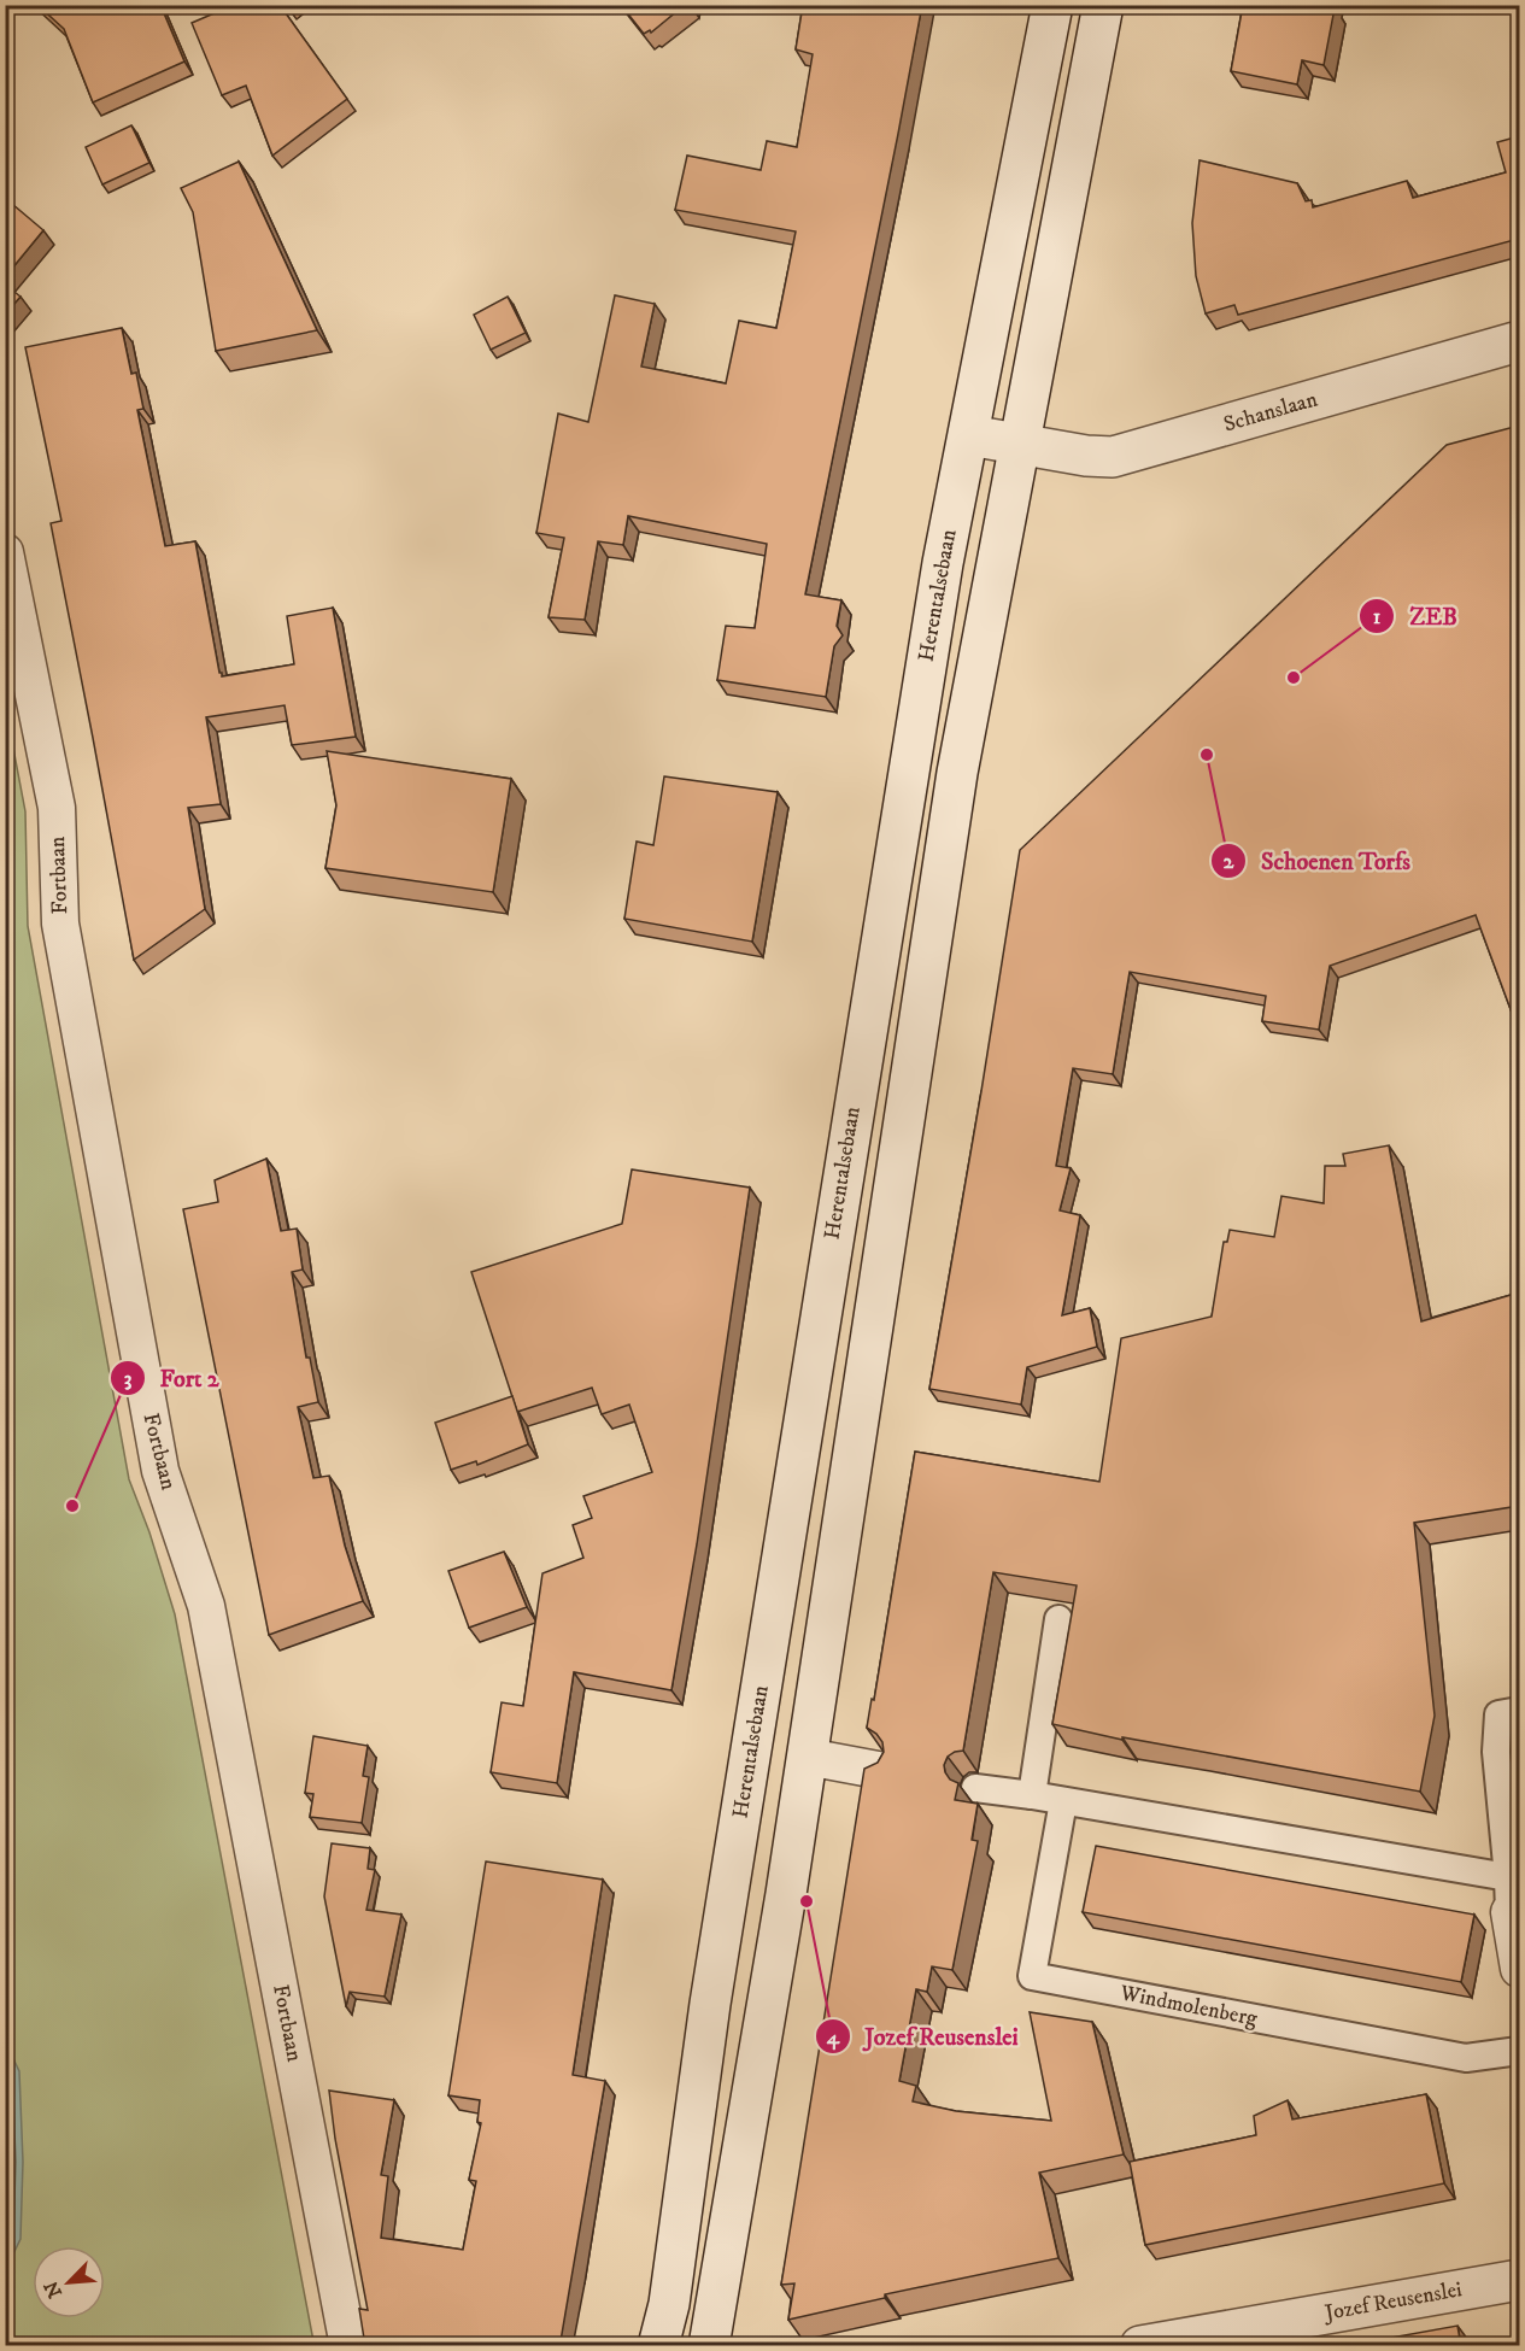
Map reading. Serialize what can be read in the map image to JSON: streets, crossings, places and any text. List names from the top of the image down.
{
  "streets": {
    "main road": ["Schanslaan", "Herentalsebaan", "Jozef Reusenslei"],
    "street": ["Fortbaan", "Windmolenberg"]
  },
  "crossings": [
    ["Schanslaan", "Herentalsebaan"]
  ],
  "places": [
    "ZEB",
    "Schoenen Torfs",
    "Fort 2",
    "Jozef Reusenslei"
  ],
  "north": "bottom left"
}
